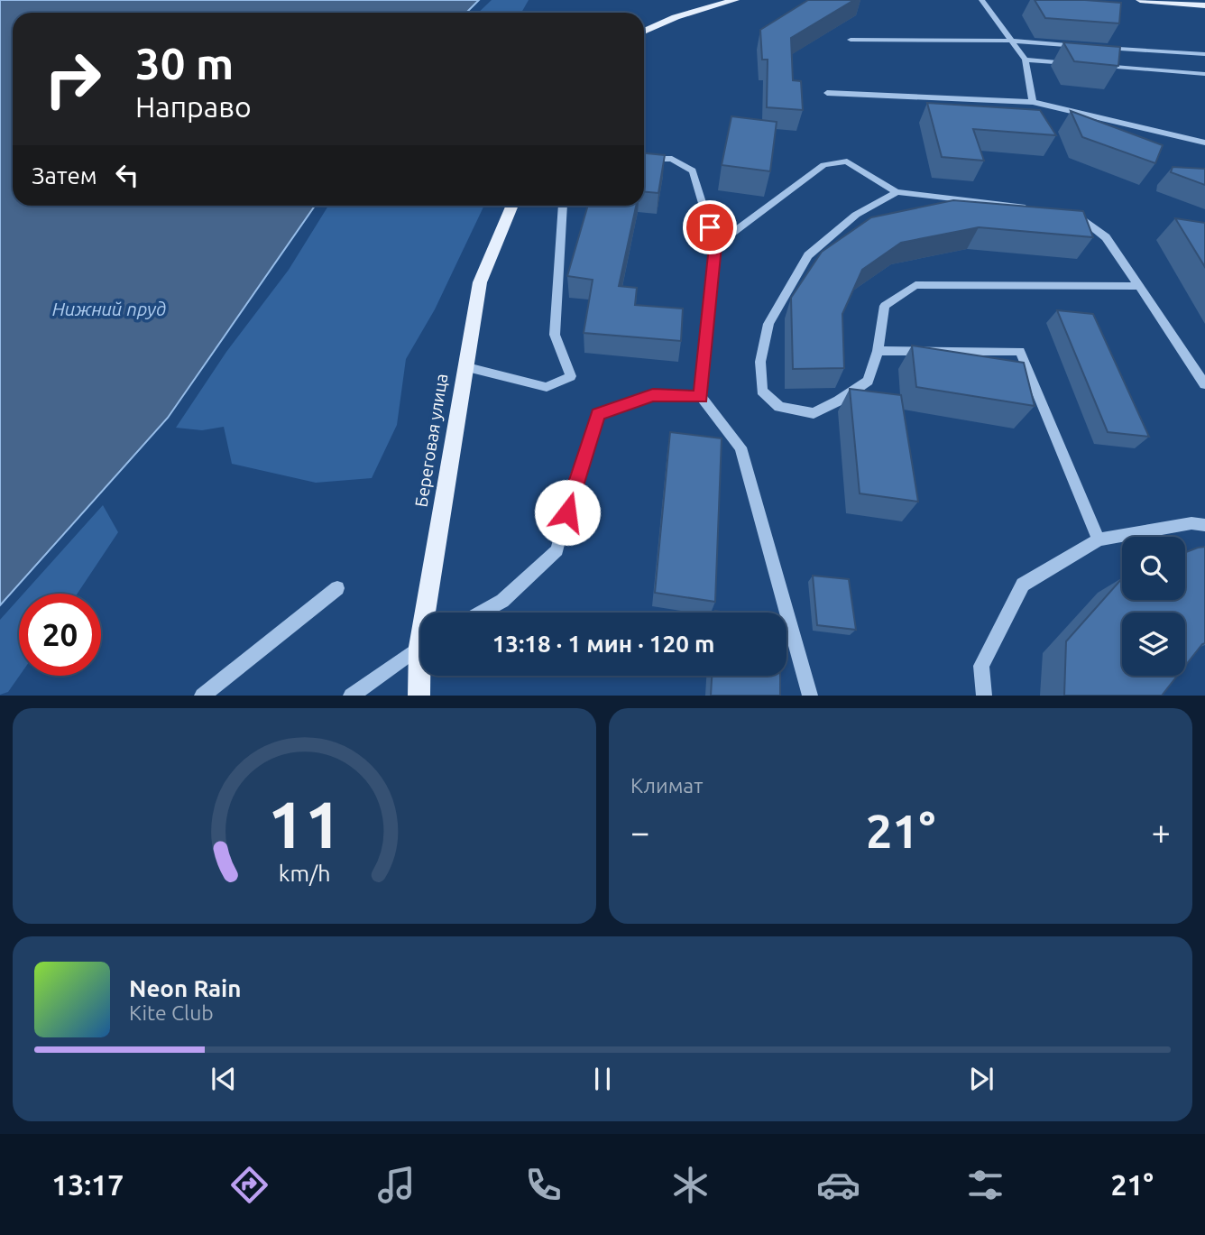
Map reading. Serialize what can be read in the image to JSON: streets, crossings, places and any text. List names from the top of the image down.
{
  "streets": {
    "main road": ["Береговая улица"]
  },
  "water": ["Нижний пруд"],
  "page": {
    "turn": ["30 m", "Направо"],
    "then": "Затем",
    "limit": "20",
    "trip": "13:18 · 1 мин · 120 m",
    "tile": "Климат",
    "heat": ["−", "21°", "+"],
    "song": ["Neon Rain", "Kite Club"],
    "tabs": ["13:17", "21°"],
    "gauge": ["11", "km/h"]
  }
}
